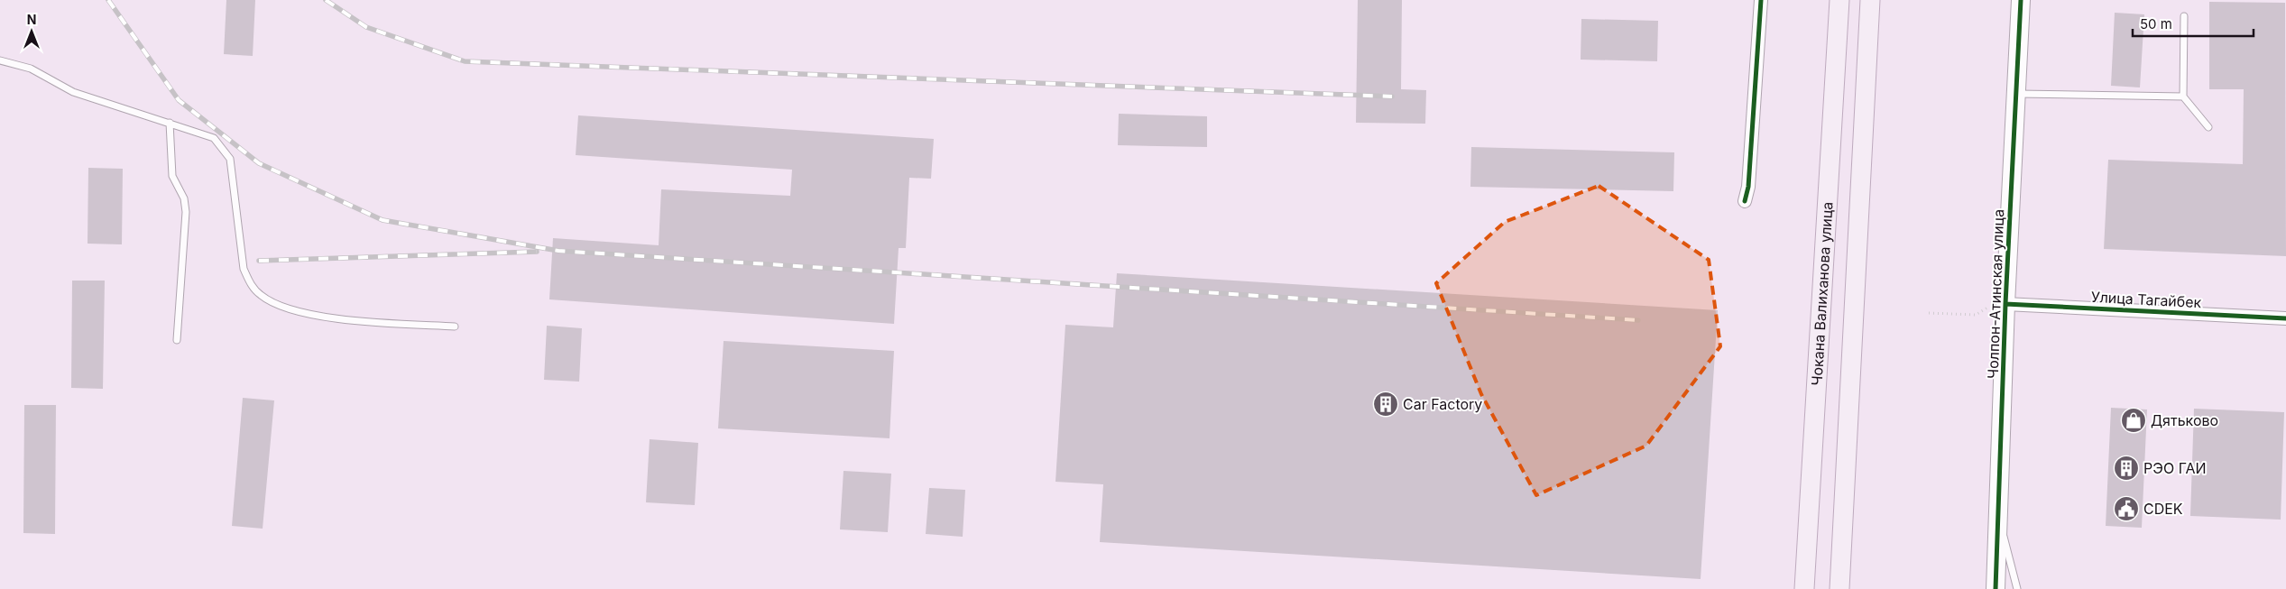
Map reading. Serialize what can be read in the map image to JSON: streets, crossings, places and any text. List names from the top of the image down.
{
  "streets": {
    "main road": ["Чокана Валиханова улица"],
    "street": ["Чолпон-Атинская улица", "Улица Тагайбек"]
  },
  "crossings": [
    ["Чолпон-Атинская улица", "Улица Тагайбек"]
  ],
  "places": {
    "building": ["Car Factory", "РЭО ГАИ"],
    "shop": ["Дятьково"],
    "public building": ["CDEK"]
  },
  "scale_bar": "50 m",
  "north": "top"
}
